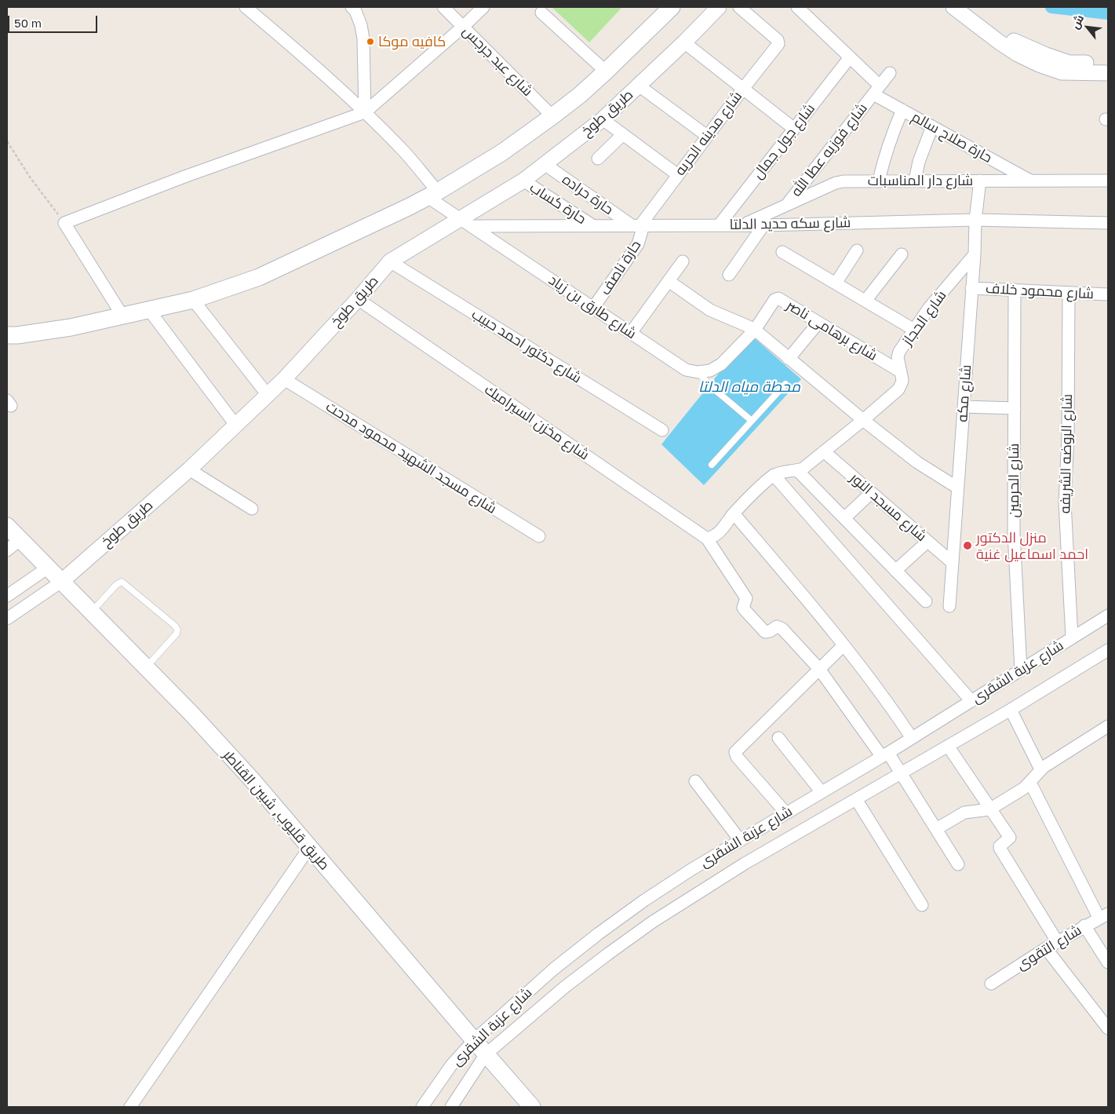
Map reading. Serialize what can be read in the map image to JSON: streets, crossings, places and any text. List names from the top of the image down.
{
  "streets": {
    "main road": ["طريق قليوب, شبين القناطر"],
    "street": [
      "شارع عبد جرجس",
      "طريق طوخ",
      "شارع مدينه الحريه",
      "حارة صلاح سالم",
      "شارع جول جمال",
      "شارع فوزيه عطا الله",
      "شارع دار المناسبات",
      "حارة حراده",
      "حارة كساب",
      "شارع سكه حديد الدلتا",
      "حارة ناصف",
      "شارع محمود خلاف",
      "شارع طارق بن زياد",
      "شارع الحجاز",
      "شارع برهامى ناصر",
      "شارع دكتور احمد حبيب",
      "شارع مكه",
      "شارع مخزن السيراميك",
      "شارع الروضه الشريفه",
      "شارع مسجد الشهيد محمود مدحت",
      "شارع الحرمين",
      "شارع مسجد النور",
      "شارع عزبة الشقرى",
      "شارع التقوى"
    ]
  },
  "crossings": [
    ["طريق طوخ", "حارة حراده"],
    ["طريق طوخ", "حارة كساب"],
    ["طريق طوخ", "شارع سكه حديد الدلتا"],
    ["طريق طوخ", "شارع طارق بن زياد"],
    ["طريق طوخ", "شارع دكتور احمد حبيب"],
    ["طريق طوخ", "شارع مخزن السيراميك"],
    ["طريق طوخ", "شارع مسجد الشهيد محمود مدحت"],
    ["طريق طوخ", "طريق قليوب, شبين القناطر"],
    ["شارع مدينه الحريه", "حارة حراده"],
    ["شارع مدينه الحريه", "شارع سكه حديد الدلتا"],
    ["شارع مدينه الحريه", "حارة ناصف"],
    ["حارة صلاح سالم", "شارع جول جمال"],
    ["حارة صلاح سالم", "شارع فوزيه عطا الله"],
    ["حارة صلاح سالم", "شارع دار المناسبات"],
    ["شارع جول جمال", "شارع سكه حديد الدلتا"],
    ["شارع فوزيه عطا الله", "شارع دار المناسبات"],
    ["شارع دار المناسبات", "شارع سكه حديد الدلتا"],
    ["شارع دار المناسبات", "شارع مكه"],
    ["حارة حراده", "شارع سكه حديد الدلتا"],
    ["حارة حراده", "حارة ناصف"],
    ["حارة كساب", "شارع سكه حديد الدلتا"],
    ["شارع سكه حديد الدلتا", "حارة ناصف"],
    ["شارع سكه حديد الدلتا", "شارع طارق بن زياد"],
    ["شارع سكه حديد الدلتا", "شارع مكه"],
    ["حارة ناصف", "شارع طارق بن زياد"],
    ["شارع محمود خلاف", "شارع مكه"],
    ["شارع محمود خلاف", "شارع الروضه الشريفه"],
    ["شارع محمود خلاف", "شارع الحرمين"],
    ["شارع الحجاز", "شارع برهامى ناصر"],
    ["شارع الحجاز", "شارع مكه"],
    ["شارع مكه", "شارع مسجد النور"],
    ["شارع الروضه الشريفه", "شارع عزبة الشقرى"],
    ["شارع الحرمين", "شارع عزبة الشقرى"],
    ["شارع عزبة الشقرى", "طريق قليوب, شبين القناطر"]
  ],
  "water": ["محطة مياه الدلتا"],
  "places": ["كافيه موكا", "منزل الدكتور احمد اسماعيل غنية"],
  "scale_bar": "50 m",
  "north": "top left"
}
